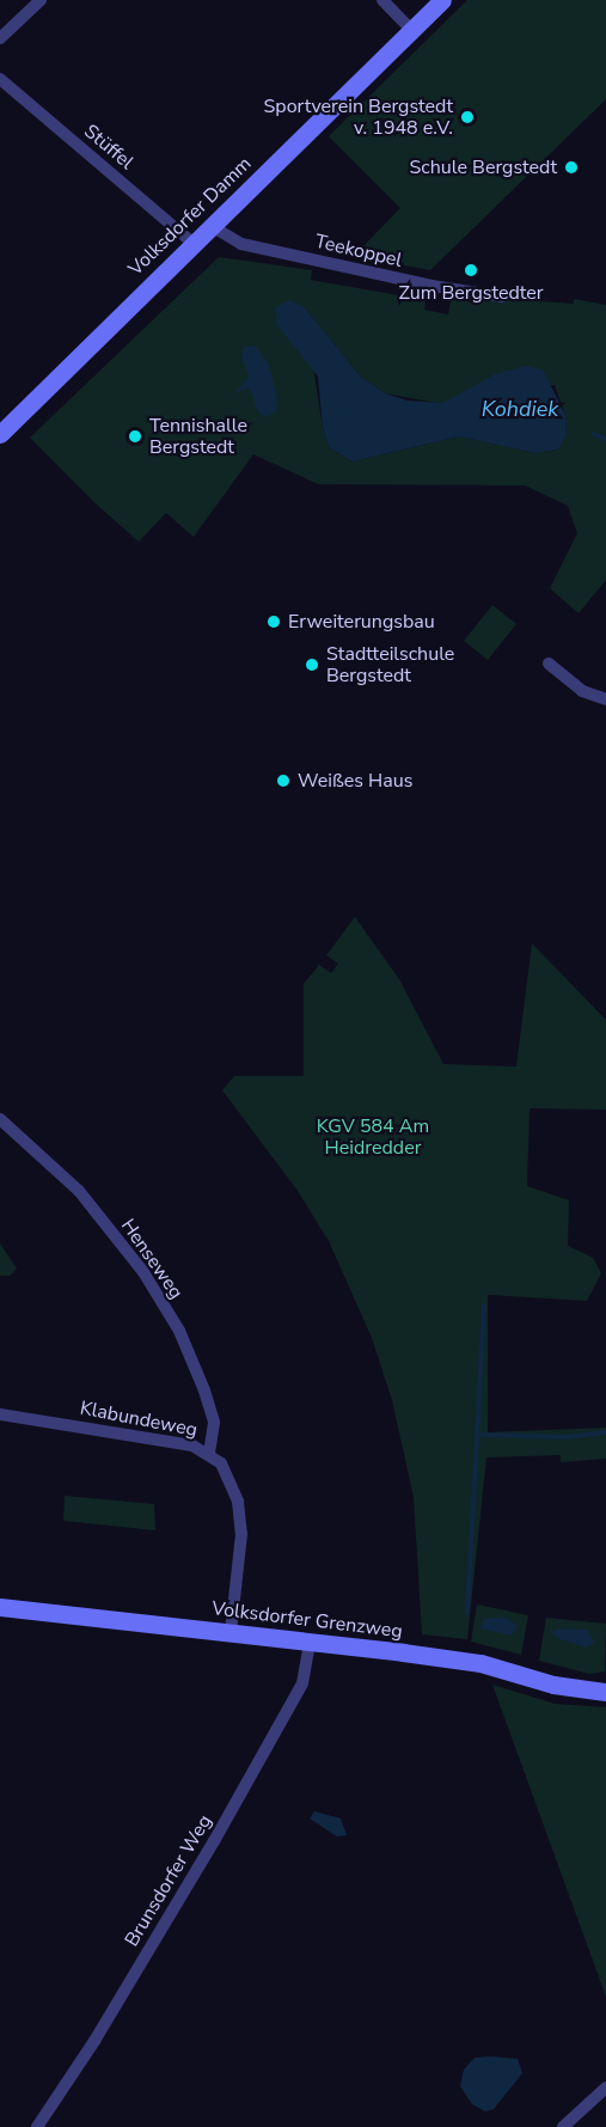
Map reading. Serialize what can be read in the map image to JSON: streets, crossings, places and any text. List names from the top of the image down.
{
  "streets": {
    "main road": ["Volksdorfer Damm", "Volksdorfer Grenzweg"],
    "street": [
      "Stüffel",
      "Teekoppel",
      "Henseweg",
      "Klabundeweg",
      "Brunsdorfer Weg"
    ]
  },
  "crossings": [
    ["Stüffel", "Volksdorfer Damm"],
    ["Volksdorfer Damm", "Teekoppel"],
    ["Henseweg", "Klabundeweg"],
    ["Klabundeweg", "Volksdorfer Grenzweg"],
    ["Volksdorfer Grenzweg", "Brunsdorfer Weg"]
  ],
  "water": ["Kohdiek"],
  "parks": ["KGV 584 Am Heidredder"],
  "places": [
    "Sportverein Bergstedt v. 1948 e.V.",
    "Schule Bergstedt",
    "Zum Bergstedter",
    "Tennishalle Bergstedt",
    "Erweiterungsbau",
    "Stadtteilschule Bergstedt",
    "Weißes Haus"
  ]
}
